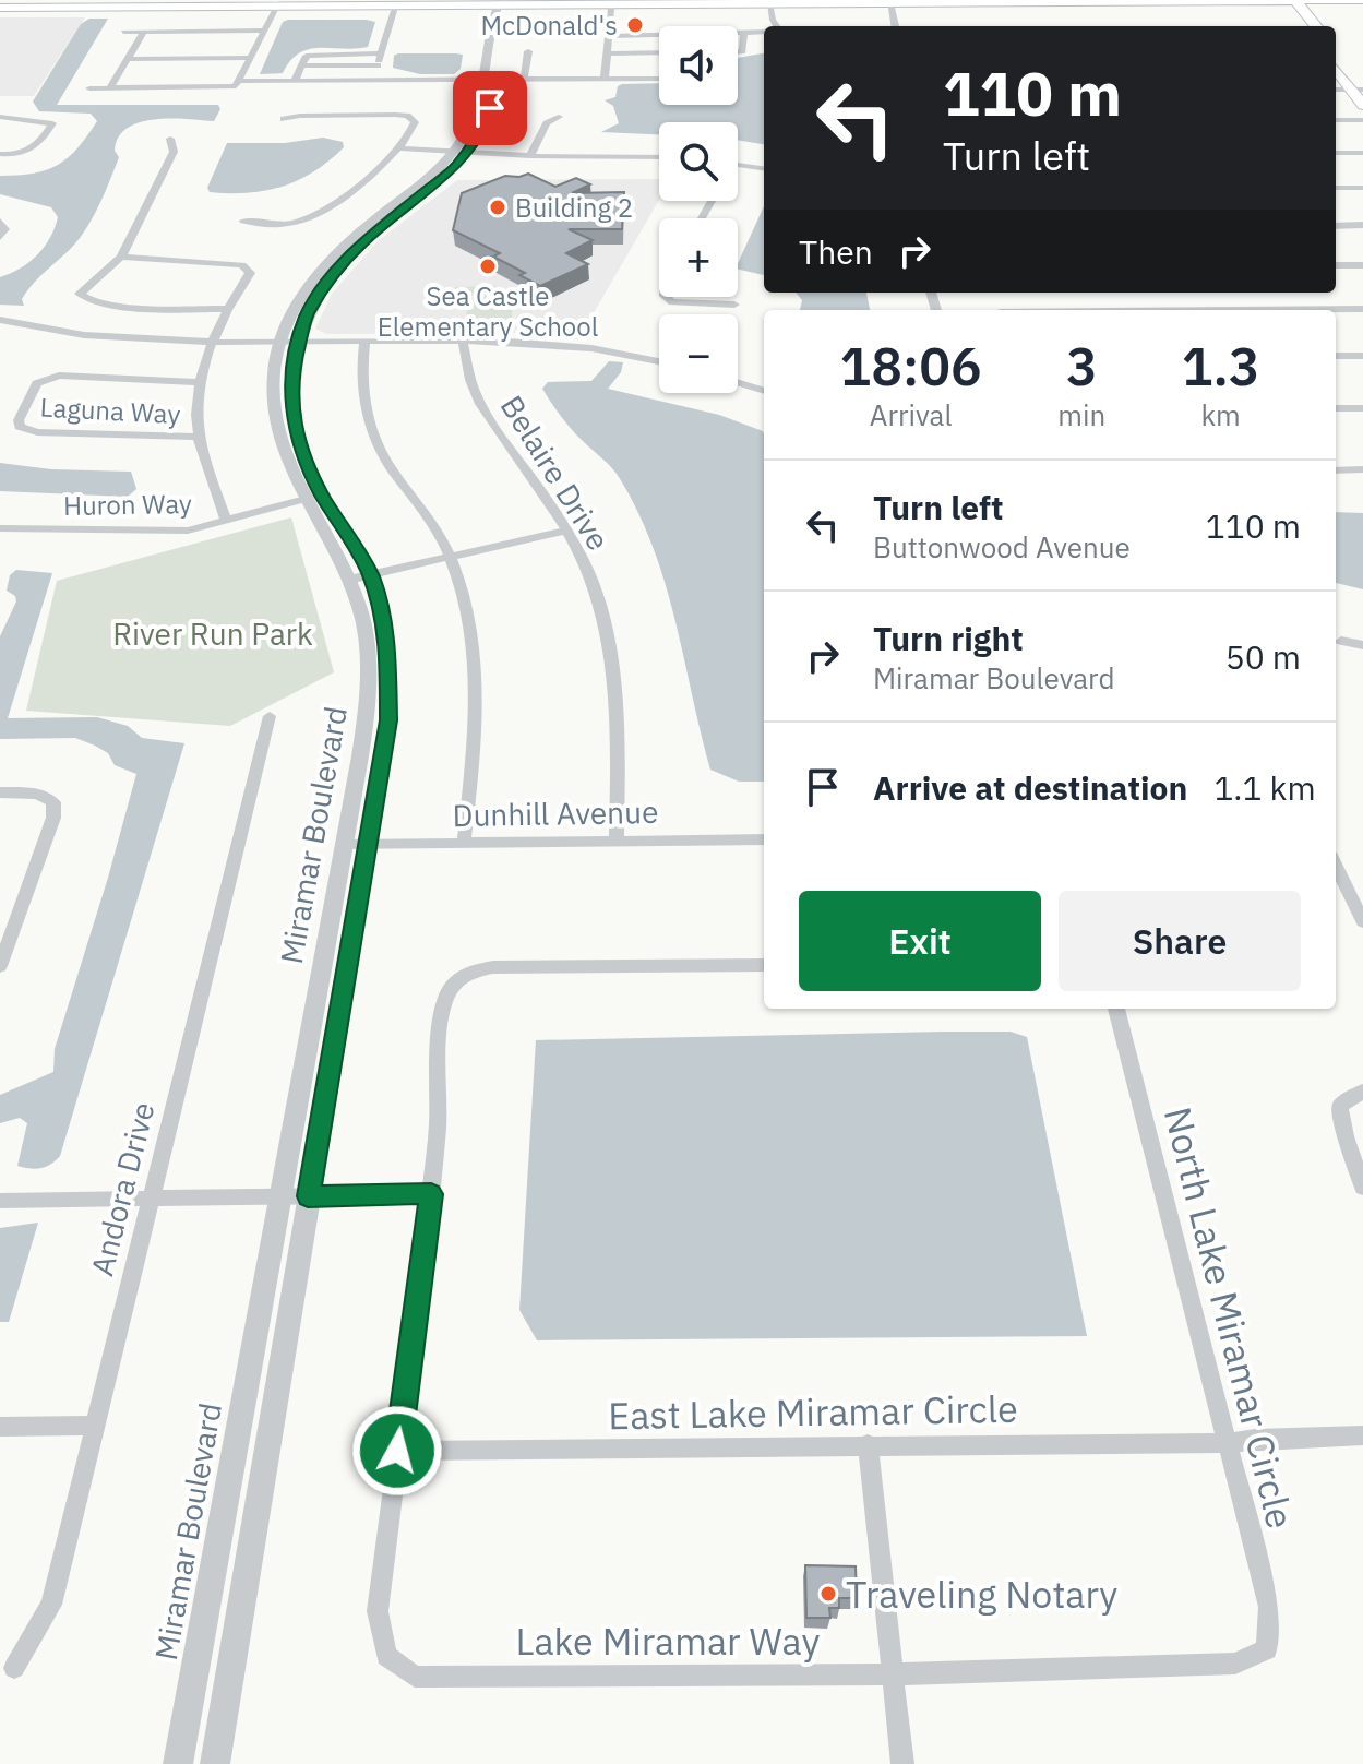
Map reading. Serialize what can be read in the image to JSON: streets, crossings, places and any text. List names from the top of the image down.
{
  "streets": {
    "street": [
      "Laguna Way",
      "Belaire Drive",
      "Huron Way",
      "Dunhill Avenue",
      "Miramar Boulevard",
      "Andora Drive",
      "North Lake Miramar Circle",
      "East Lake Miramar Circle",
      "Lake Miramar Way"
    ]
  },
  "crossings": [
    ["Belaire Drive", "Dunhill Avenue"],
    ["Huron Way", "Miramar Boulevard"],
    ["Dunhill Avenue", "Miramar Boulevard"],
    ["North Lake Miramar Circle", "East Lake Miramar Circle"],
    ["North Lake Miramar Circle", "Lake Miramar Way"],
    ["East Lake Miramar Circle", "Lake Miramar Way"]
  ],
  "parks": ["River Run Park"],
  "places": [
    "McDonald's",
    "Building 2",
    "Sea Castle Elementary School",
    "Traveling Notary"
  ],
  "page": {
    "map_buttons": ["+", "−"],
    "turn": ["110 m", "Turn left"],
    "then": "Then",
    "eta": [
      "18:06",
      "Arrival",
      "3",
      "min",
      "1.3",
      "km"
    ],
    "list": [
      {
        "name": "Turn left",
        "note": "Buttonwood Avenue",
        "value": "110 m"
      },
      {
        "name": "Turn right",
        "note": "Miramar Boulevard",
        "value": "50 m"
      },
      {
        "name": "Arrive at destination",
        "value": "1.1 km"
      }
    ],
    "buttons": ["Exit", "Share"]
  }
}
